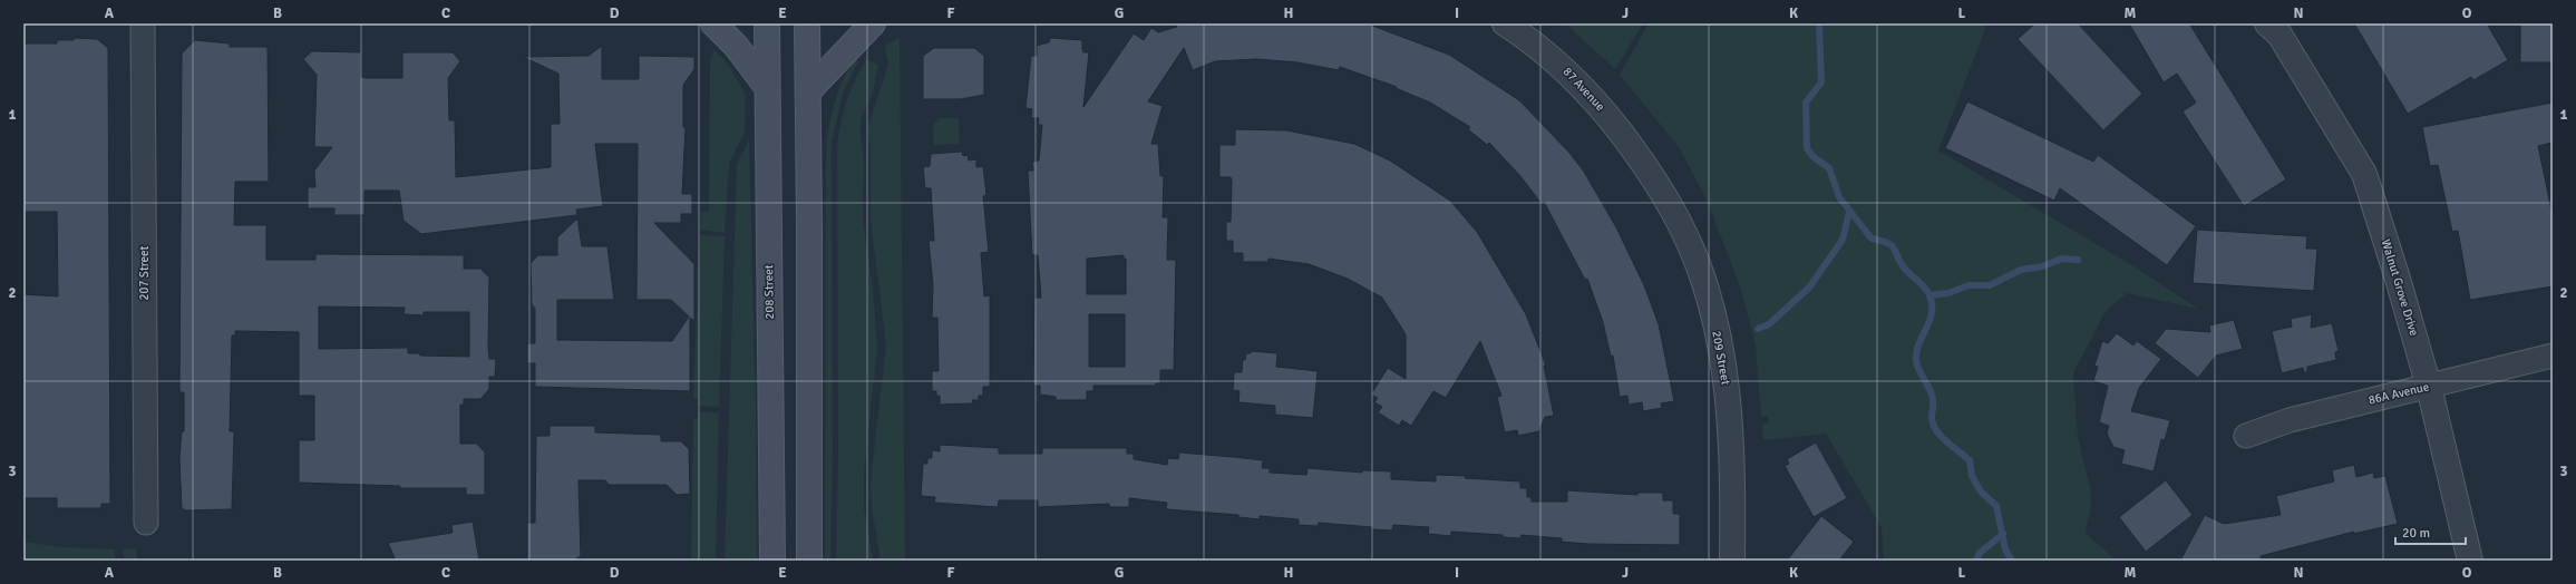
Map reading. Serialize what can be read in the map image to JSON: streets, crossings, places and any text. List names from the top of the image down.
{
  "streets": {
    "main road": ["208 Street"],
    "street": [
      "87 Avenue",
      "207 Street",
      "Walnut Grove Drive",
      "209 Street",
      "86A Avenue"
    ]
  },
  "crossings": [
    ["87 Avenue", "209 Street"],
    ["Walnut Grove Drive", "86A Avenue"]
  ],
  "scale_bar": "20 m",
  "grid": {
    "columns": [
      "A",
      "B",
      "C",
      "D",
      "E",
      "F",
      "G",
      "H",
      "I",
      "J",
      "K",
      "L",
      "M",
      "N",
      "O"
    ],
    "rows": ["1", "2", "3"]
  }
}
